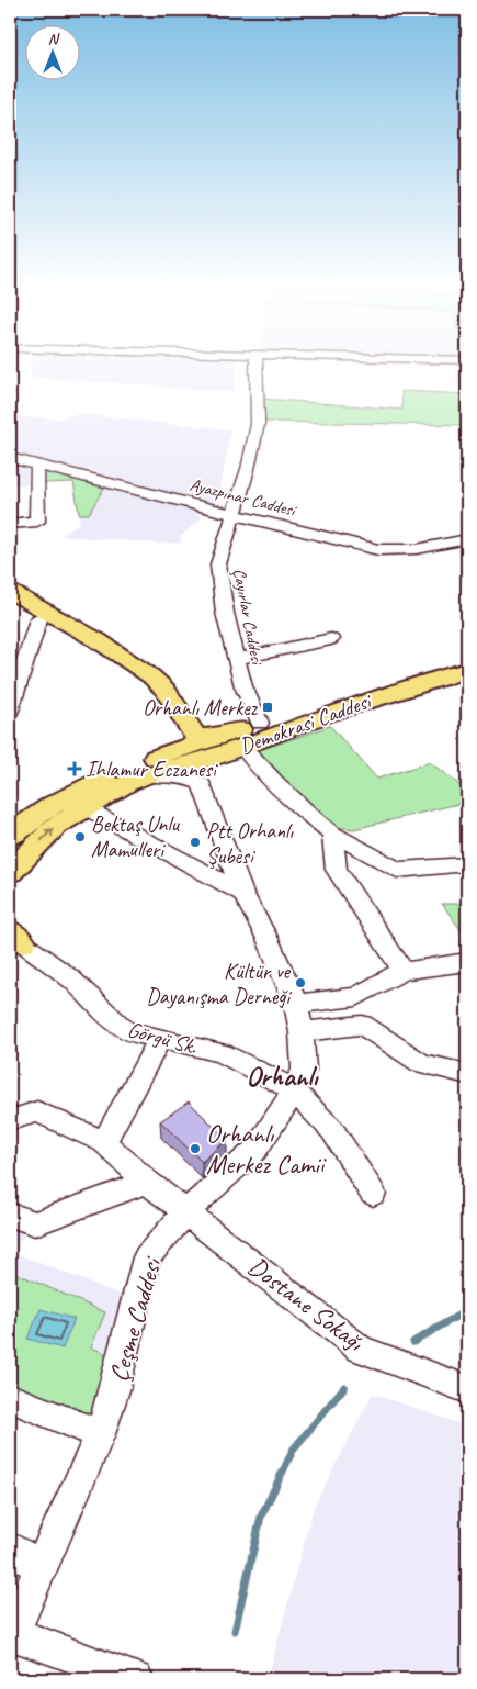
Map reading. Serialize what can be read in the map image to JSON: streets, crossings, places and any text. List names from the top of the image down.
{
  "streets": {
    "main road": ["Demokrasi Caddesi"],
    "street": [
      "Ayazpınar Caddesi",
      "Çayırlar Caddesi",
      "Görgü Sk.",
      "Dostane Sokağı",
      "Çeşme Caddesi"
    ]
  },
  "crossings": [
    ["Ayazpınar Caddesi", "Çayırlar Caddesi"],
    ["Çayırlar Caddesi", "Demokrasi Caddesi"],
    ["Görgü Sk.", "Çeşme Caddesi"],
    ["Dostane Sokağı", "Çeşme Caddesi"]
  ],
  "districts": ["Orhanlı"],
  "places": {
    "transit": ["Orhanlı Merkez"],
    "health": ["Ihlamur Eczanesi"],
    "other": [
      "Bektaş Unlu Mamulleri",
      "Ptt Orhanlı Şubesi",
      "Kültür ve Dayanışma Derneği",
      "Orhanlı Merkez Camii"
    ]
  },
  "north": "top"
}
